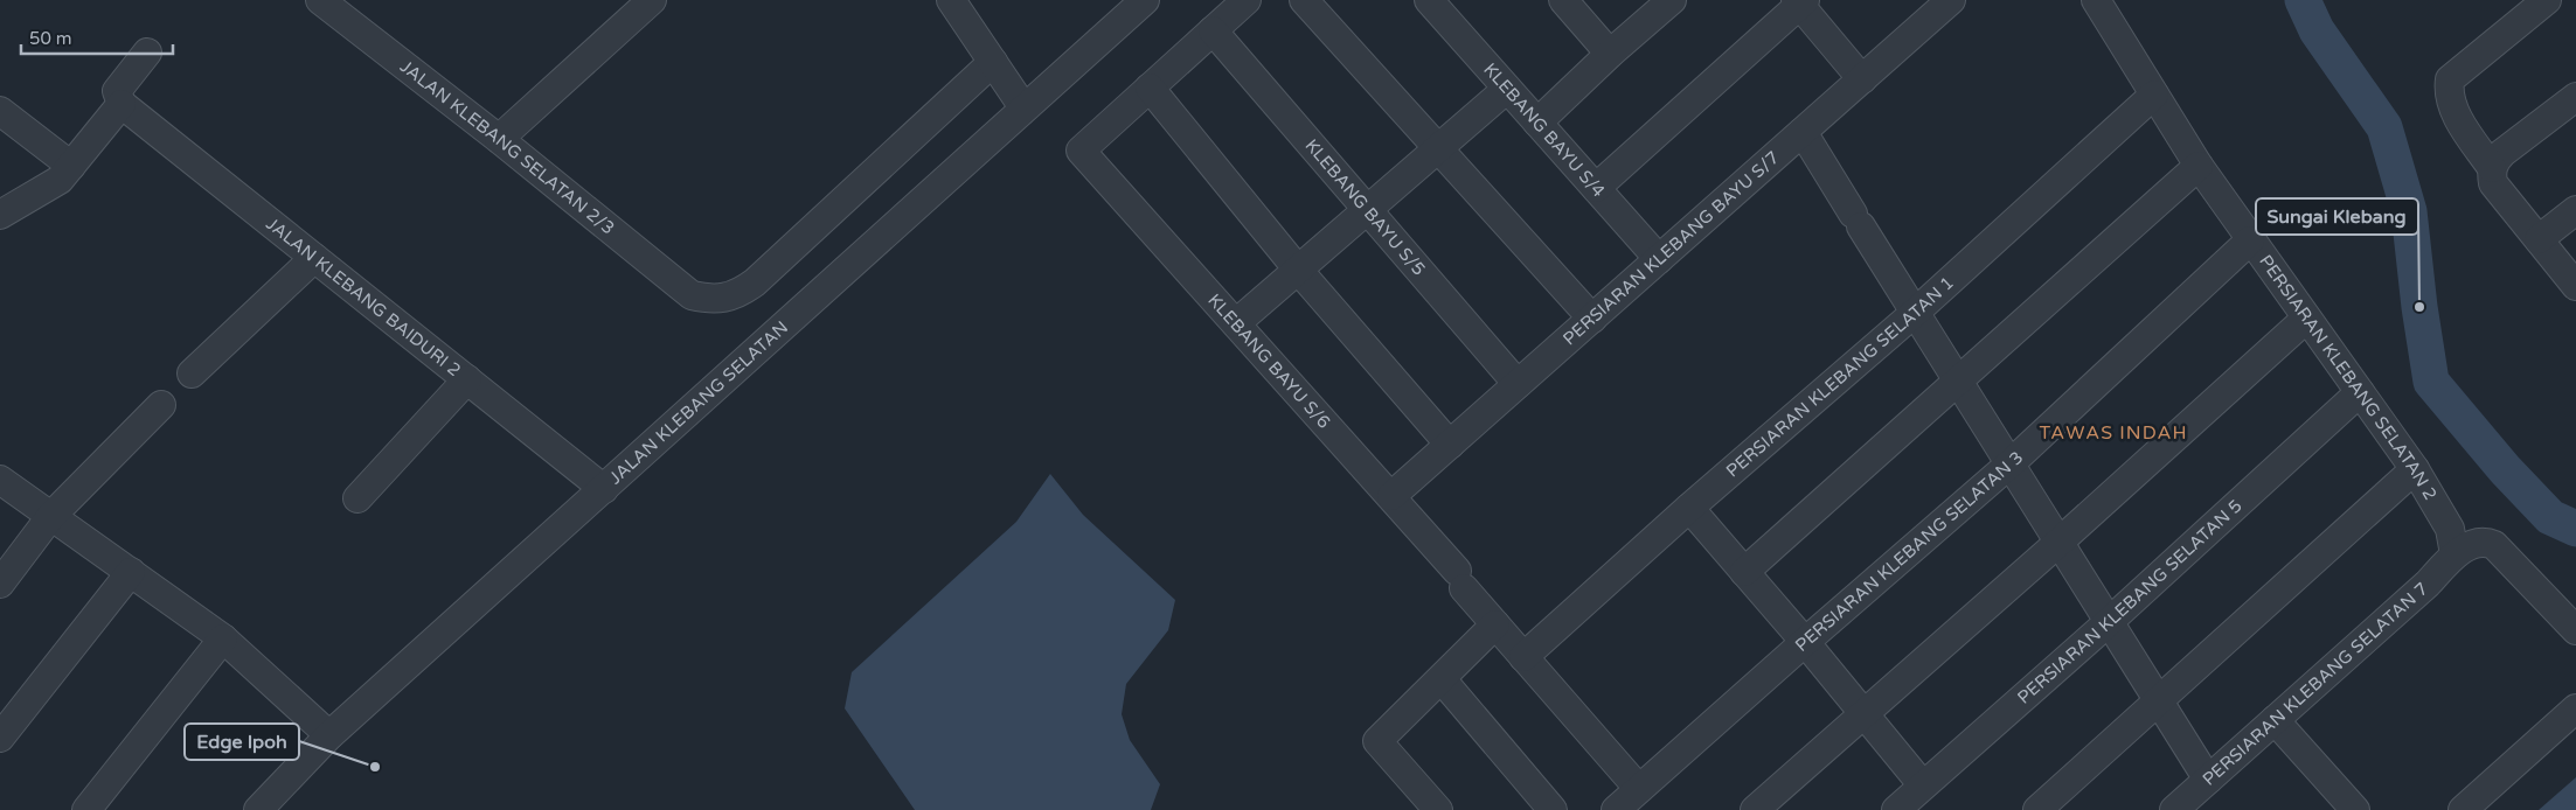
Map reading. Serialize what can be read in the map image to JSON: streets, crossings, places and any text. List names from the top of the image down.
{
  "streets": {
    "street": [
      "KLEBANG BAYU S/4",
      "JALAN KLEBANG SELATAN 2/3",
      "KLEBANG BAYU S/5",
      "PERSIARAN KLEBANG BAYU S/7",
      "JALAN KLEBANG BAIDURI 2",
      "KLEBANG BAYU S/6",
      "PERSIARAN KLEBANG SELATAN 1",
      "PERSIARAN KLEBANG SELATAN 2",
      "JALAN KLEBANG SELATAN",
      "PERSIARAN KLEBANG SELATAN 3",
      "PERSIARAN KLEBANG SELATAN 5",
      "PERSIARAN KLEBANG SELATAN 7"
    ]
  },
  "crossings": [
    ["KLEBANG BAYU S/4", "PERSIARAN KLEBANG BAYU S/7"],
    ["KLEBANG BAYU S/5", "PERSIARAN KLEBANG BAYU S/7"],
    ["PERSIARAN KLEBANG BAYU S/7", "KLEBANG BAYU S/6"],
    ["JALAN KLEBANG BAIDURI 2", "JALAN KLEBANG SELATAN"],
    ["KLEBANG BAYU S/6", "PERSIARAN KLEBANG SELATAN 1"],
    ["KLEBANG BAYU S/6", "PERSIARAN KLEBANG SELATAN 3"],
    ["PERSIARAN KLEBANG SELATAN 1", "PERSIARAN KLEBANG SELATAN 2"],
    ["PERSIARAN KLEBANG SELATAN 2", "PERSIARAN KLEBANG SELATAN 3"],
    ["PERSIARAN KLEBANG SELATAN 2", "PERSIARAN KLEBANG SELATAN 5"],
    ["PERSIARAN KLEBANG SELATAN 2", "PERSIARAN KLEBANG SELATAN 7"]
  ],
  "districts": ["TAWAS INDAH"],
  "places": ["Sungai Klebang", "Edge Ipoh"],
  "scale_bar": "50 m"
}
